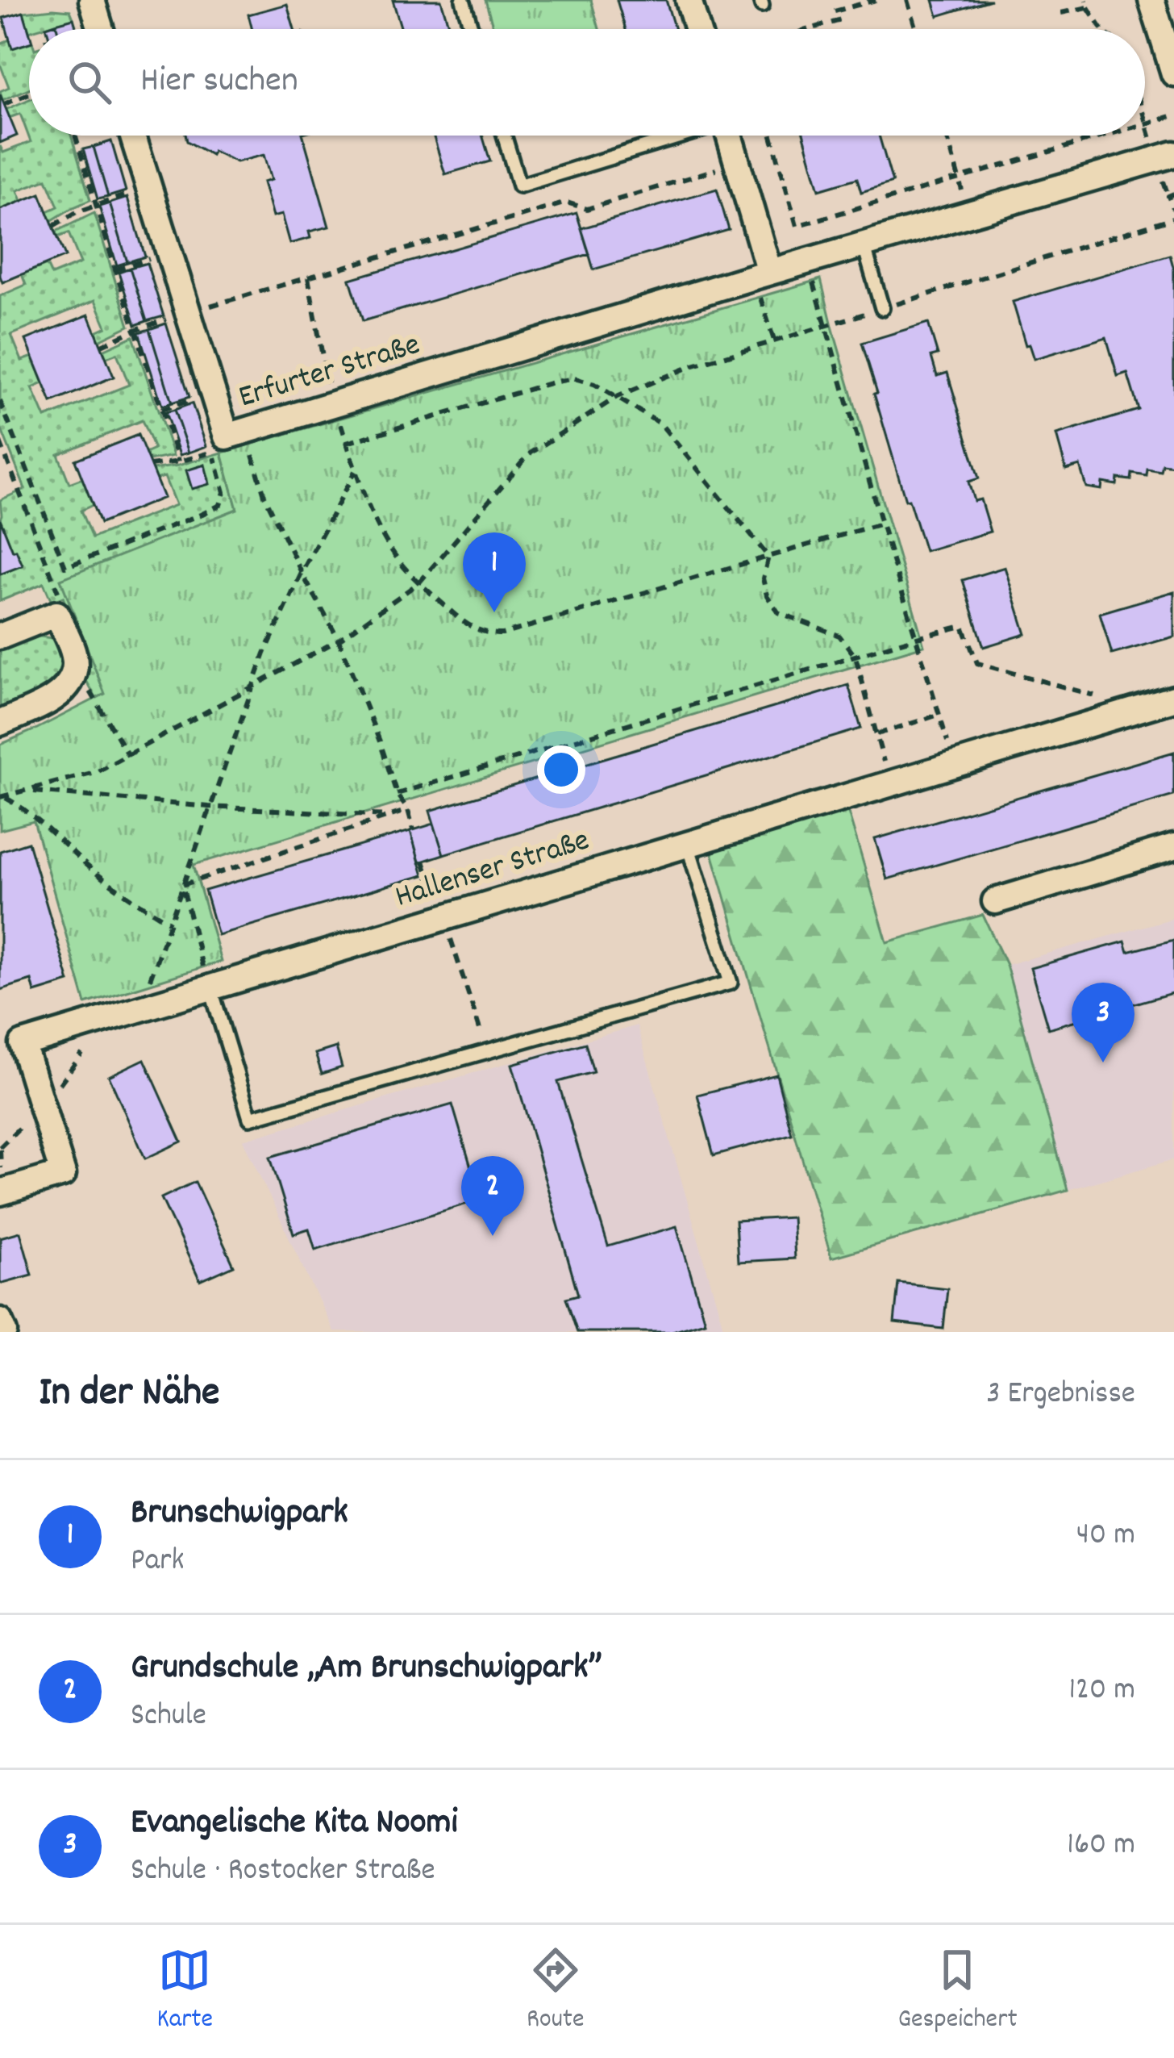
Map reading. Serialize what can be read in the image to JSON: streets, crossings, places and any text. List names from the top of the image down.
{
  "streets": {
    "street": ["Erfurter Straße", "Hallenser Straße"]
  },
  "page": {
    "search": "Hier suchen",
    "pins": ["1", "3", "2"],
    "heading": ["In der Nähe", "3 Ergebnisse"],
    "list": [
      {
        "mark": "1",
        "name": "Brunschwigpark",
        "note": "Park",
        "value": "40 m"
      },
      {
        "mark": "2",
        "name": "Grundschule „Am Brunschwigpark”",
        "note": "Schule",
        "value": "120 m"
      },
      {
        "mark": "3",
        "name": "Evangelische Kita Noomi",
        "note": "Schule · Rostocker Straße",
        "value": "160 m"
      }
    ],
    "nav": ["Karte", "Route", "Gespeichert"]
  }
}
